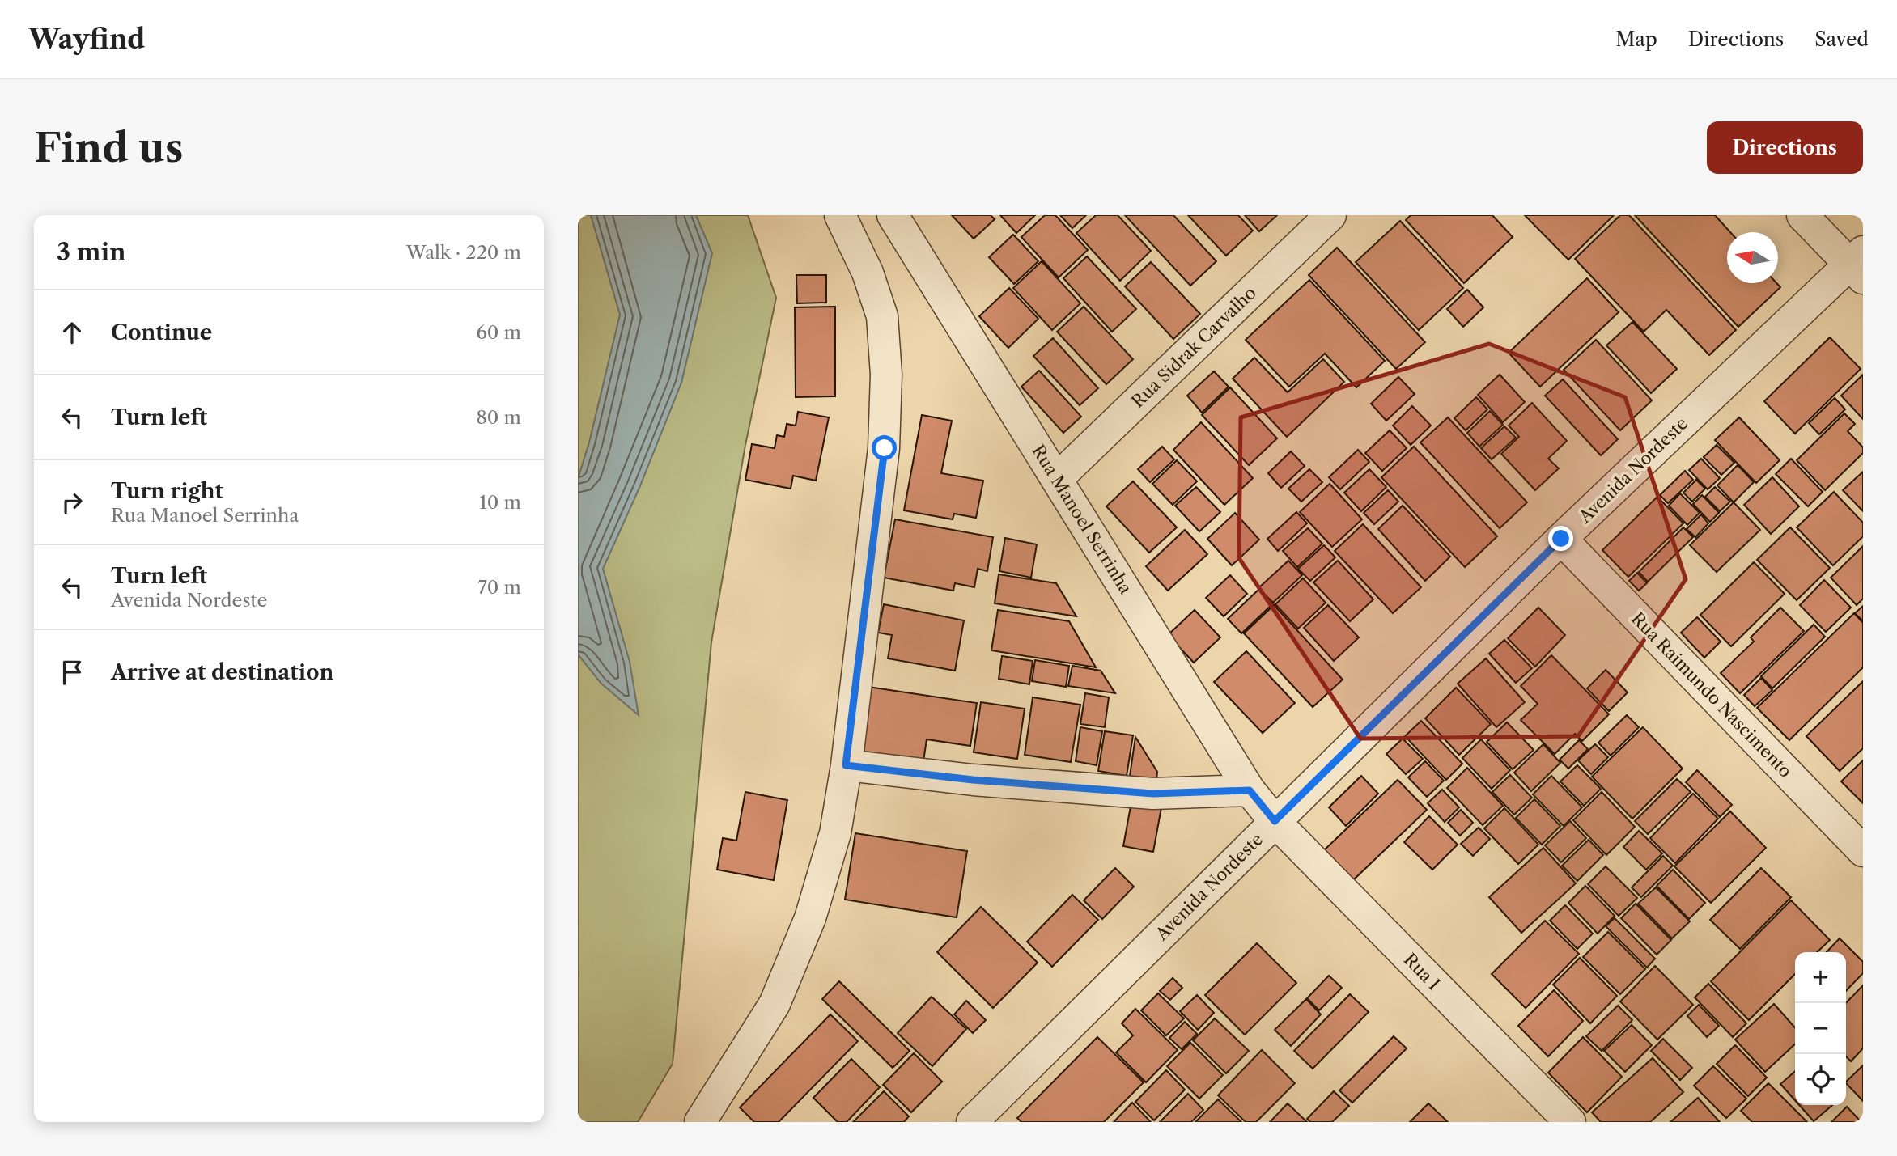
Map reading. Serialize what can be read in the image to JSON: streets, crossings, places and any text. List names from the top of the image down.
{
  "streets": {
    "street": [
      "Rua Sidrak Carvalho",
      "Avenida Nordeste",
      "Rua Manoel Serrinha",
      "Rua Raimundo Nascimento",
      "Rua I"
    ]
  },
  "crossings": [
    ["Rua Sidrak Carvalho", "Rua Manoel Serrinha"],
    ["Avenida Nordeste", "Rua Manoel Serrinha"],
    ["Avenida Nordeste", "Rua Raimundo Nascimento"],
    ["Avenida Nordeste", "Rua I"],
    ["Rua Manoel Serrinha", "Rua I"]
  ],
  "north": "left",
  "page": {
    "header": "Wayfind",
    "nav": ["Map", "Directions", "Saved"],
    "buttons": "Directions",
    "title": "Find us",
    "heading": ["3 min", "Walk · 220 m"],
    "list": [
      ["Continue", "60 m"],
      ["Turn left", "80 m"],
      ["Turn right", "Rua Manoel Serrinha", "10 m"],
      ["Turn left", "Avenida Nordeste", "70 m"],
      "Arrive at destination"
    ],
    "map_buttons": ["+", "−"]
  }
}
